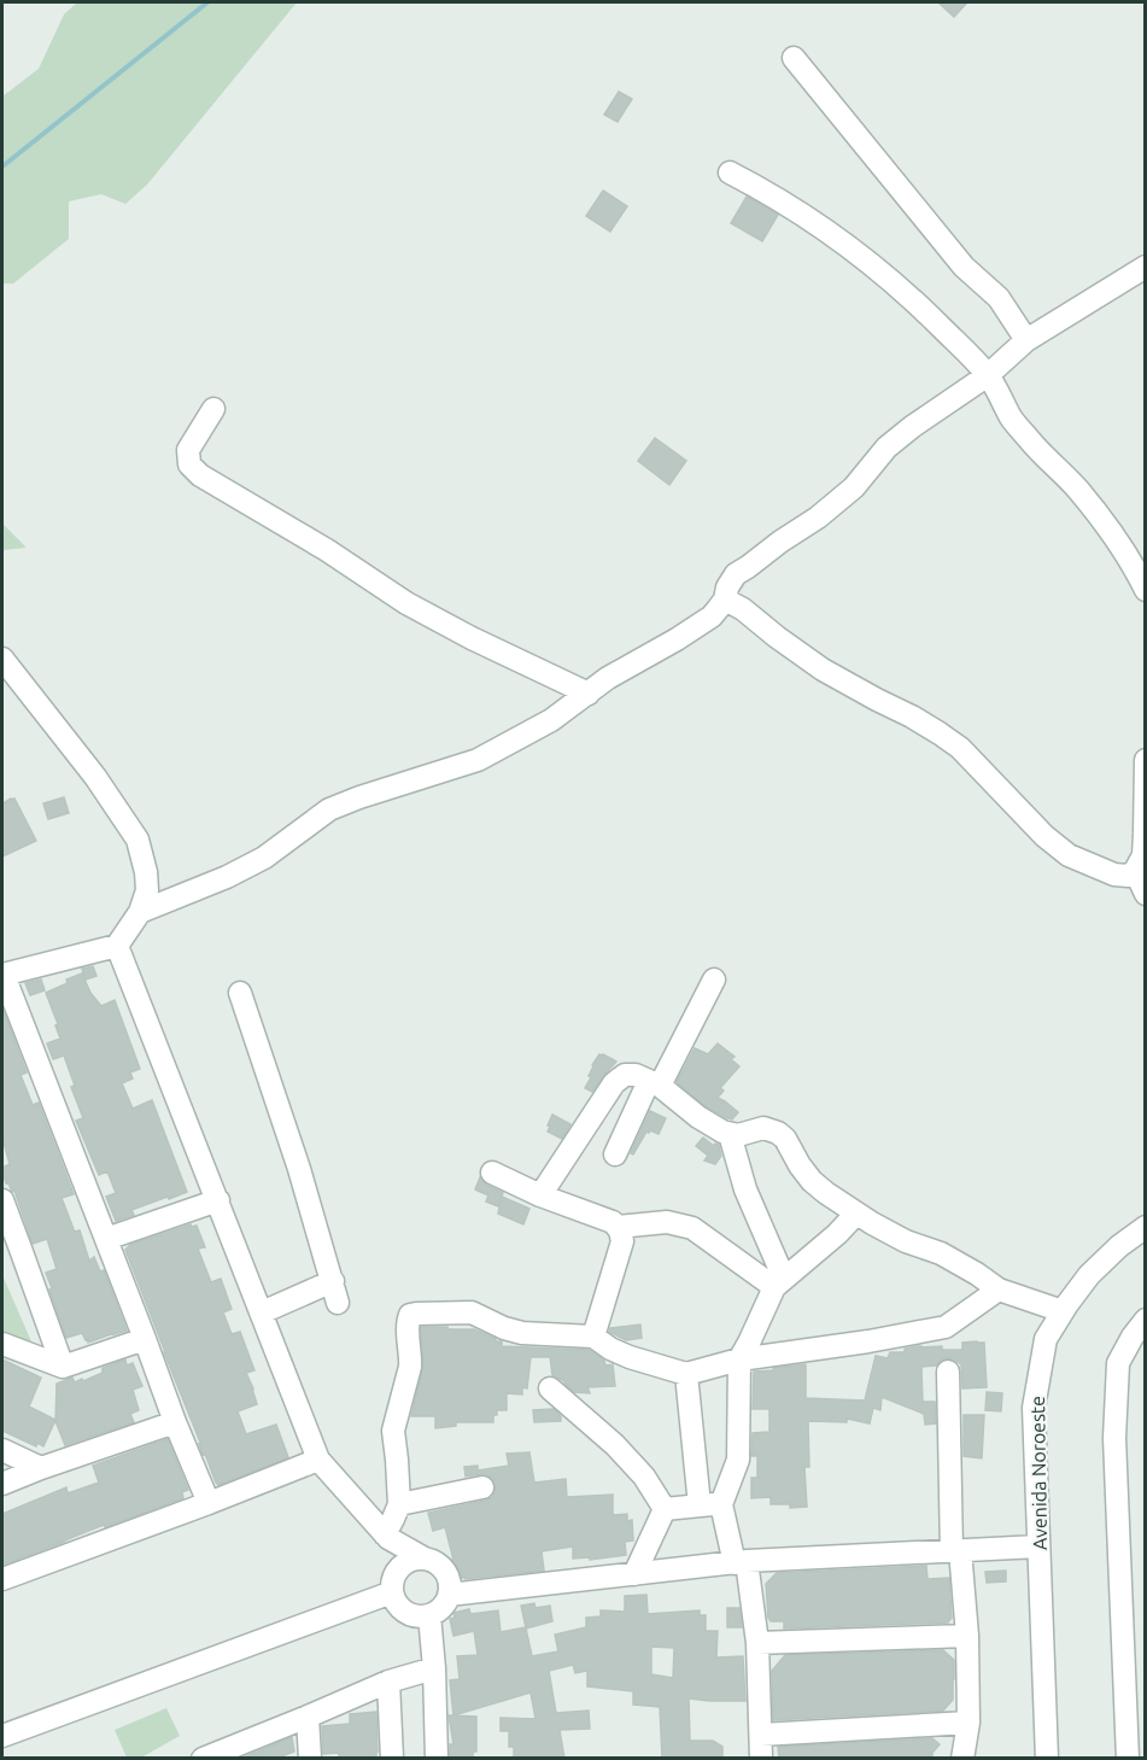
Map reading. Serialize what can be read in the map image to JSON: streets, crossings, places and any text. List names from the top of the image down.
{
  "streets": {
    "street": ["Avenida Noroeste"]
  }
}
